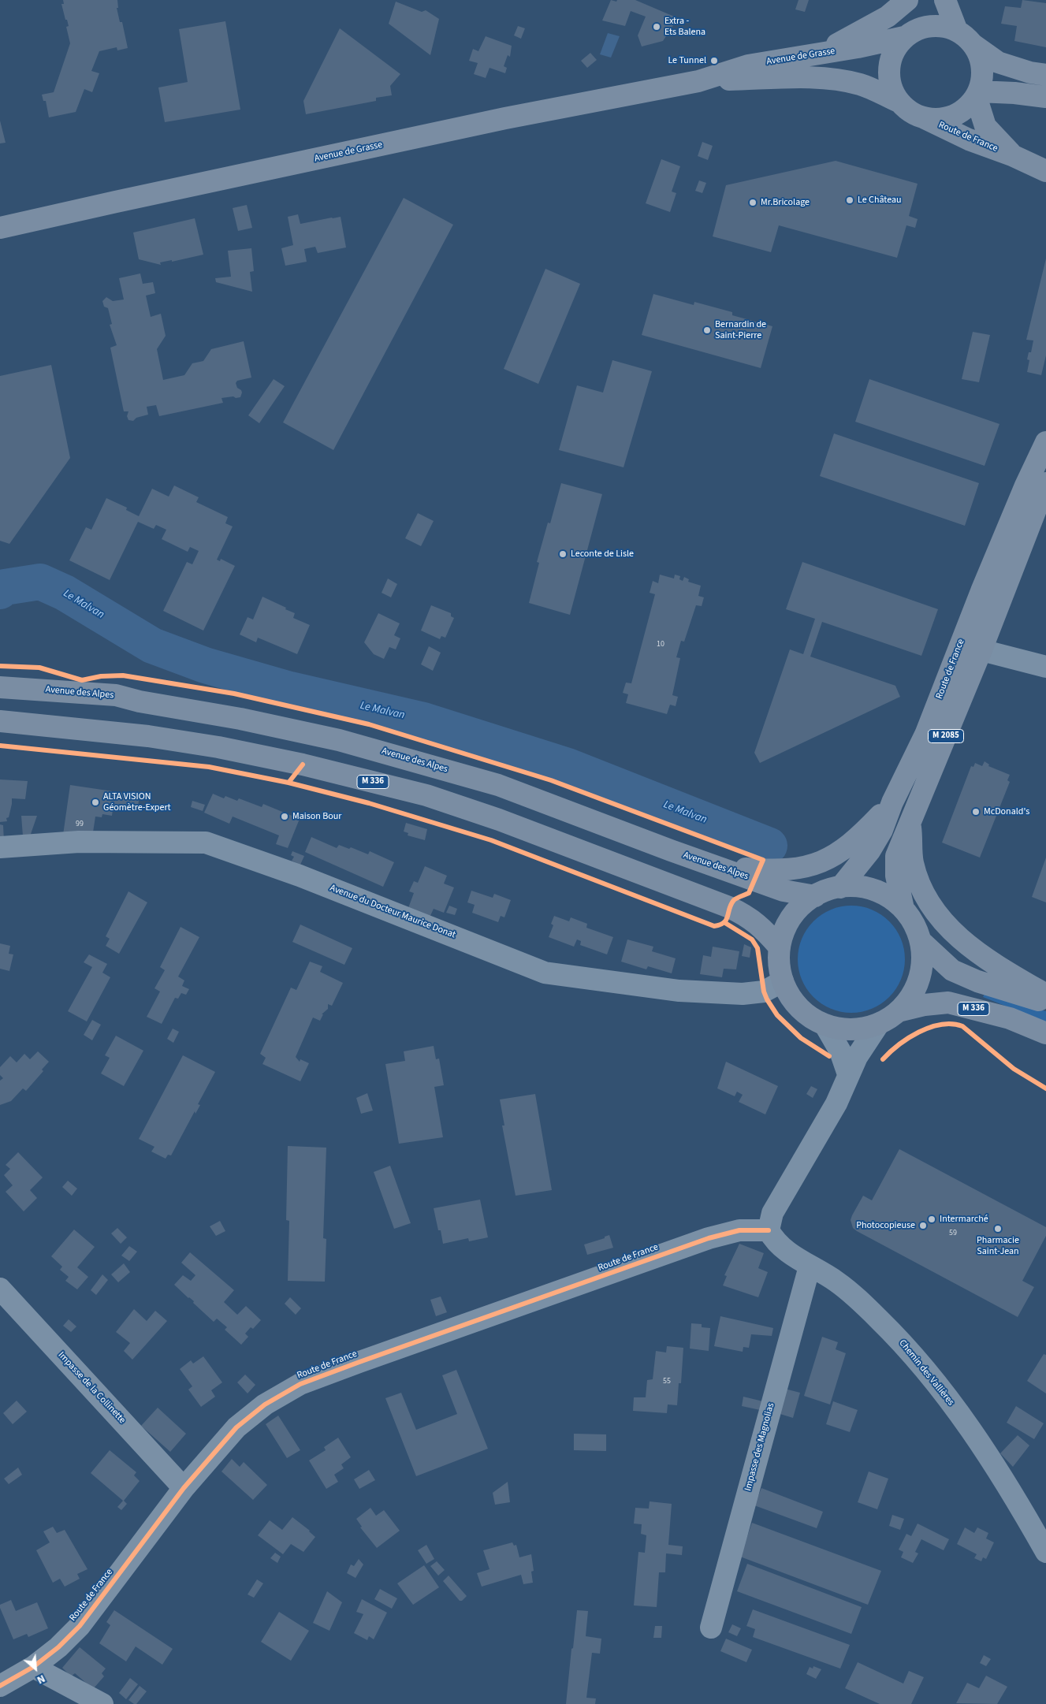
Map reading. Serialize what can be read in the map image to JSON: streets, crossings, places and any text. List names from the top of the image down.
{
  "streets": {
    "main road": [
      "Avenue de Grasse",
      "Route de France",
      "Avenue des Alpes",
      "M 2085",
      "M 336"
    ],
    "street": [
      "Avenue du Docteur Maurice Donat",
      "Chemin des Vallières",
      "Impasse de la Collinette",
      "Impasse des Magnolias"
    ]
  },
  "crossings": [
    ["Avenue de Grasse", "Route de France"],
    ["Route de France", "Chemin des Vallières"],
    ["Route de France", "Impasse de la Collinette"],
    ["Chemin des Vallières", "Impasse des Magnolias"]
  ],
  "water": ["Le Malvan"],
  "places": [
    "Extra - Ets Balena",
    "Le Tunnel",
    "Le Château",
    "Mr.Bricolage",
    "Bernardin de Saint-Pierre",
    "Leconte de Lisle",
    "ALTA VISION Géomètre-Expert",
    "McDonald's",
    "Maison Bour",
    "Intermarché",
    "Photocopieuse",
    "Pharmacie Saint-Jean"
  ],
  "house_numbers": [
    "10",
    "99",
    "59",
    "55"
  ],
  "north": "bottom right"
}
